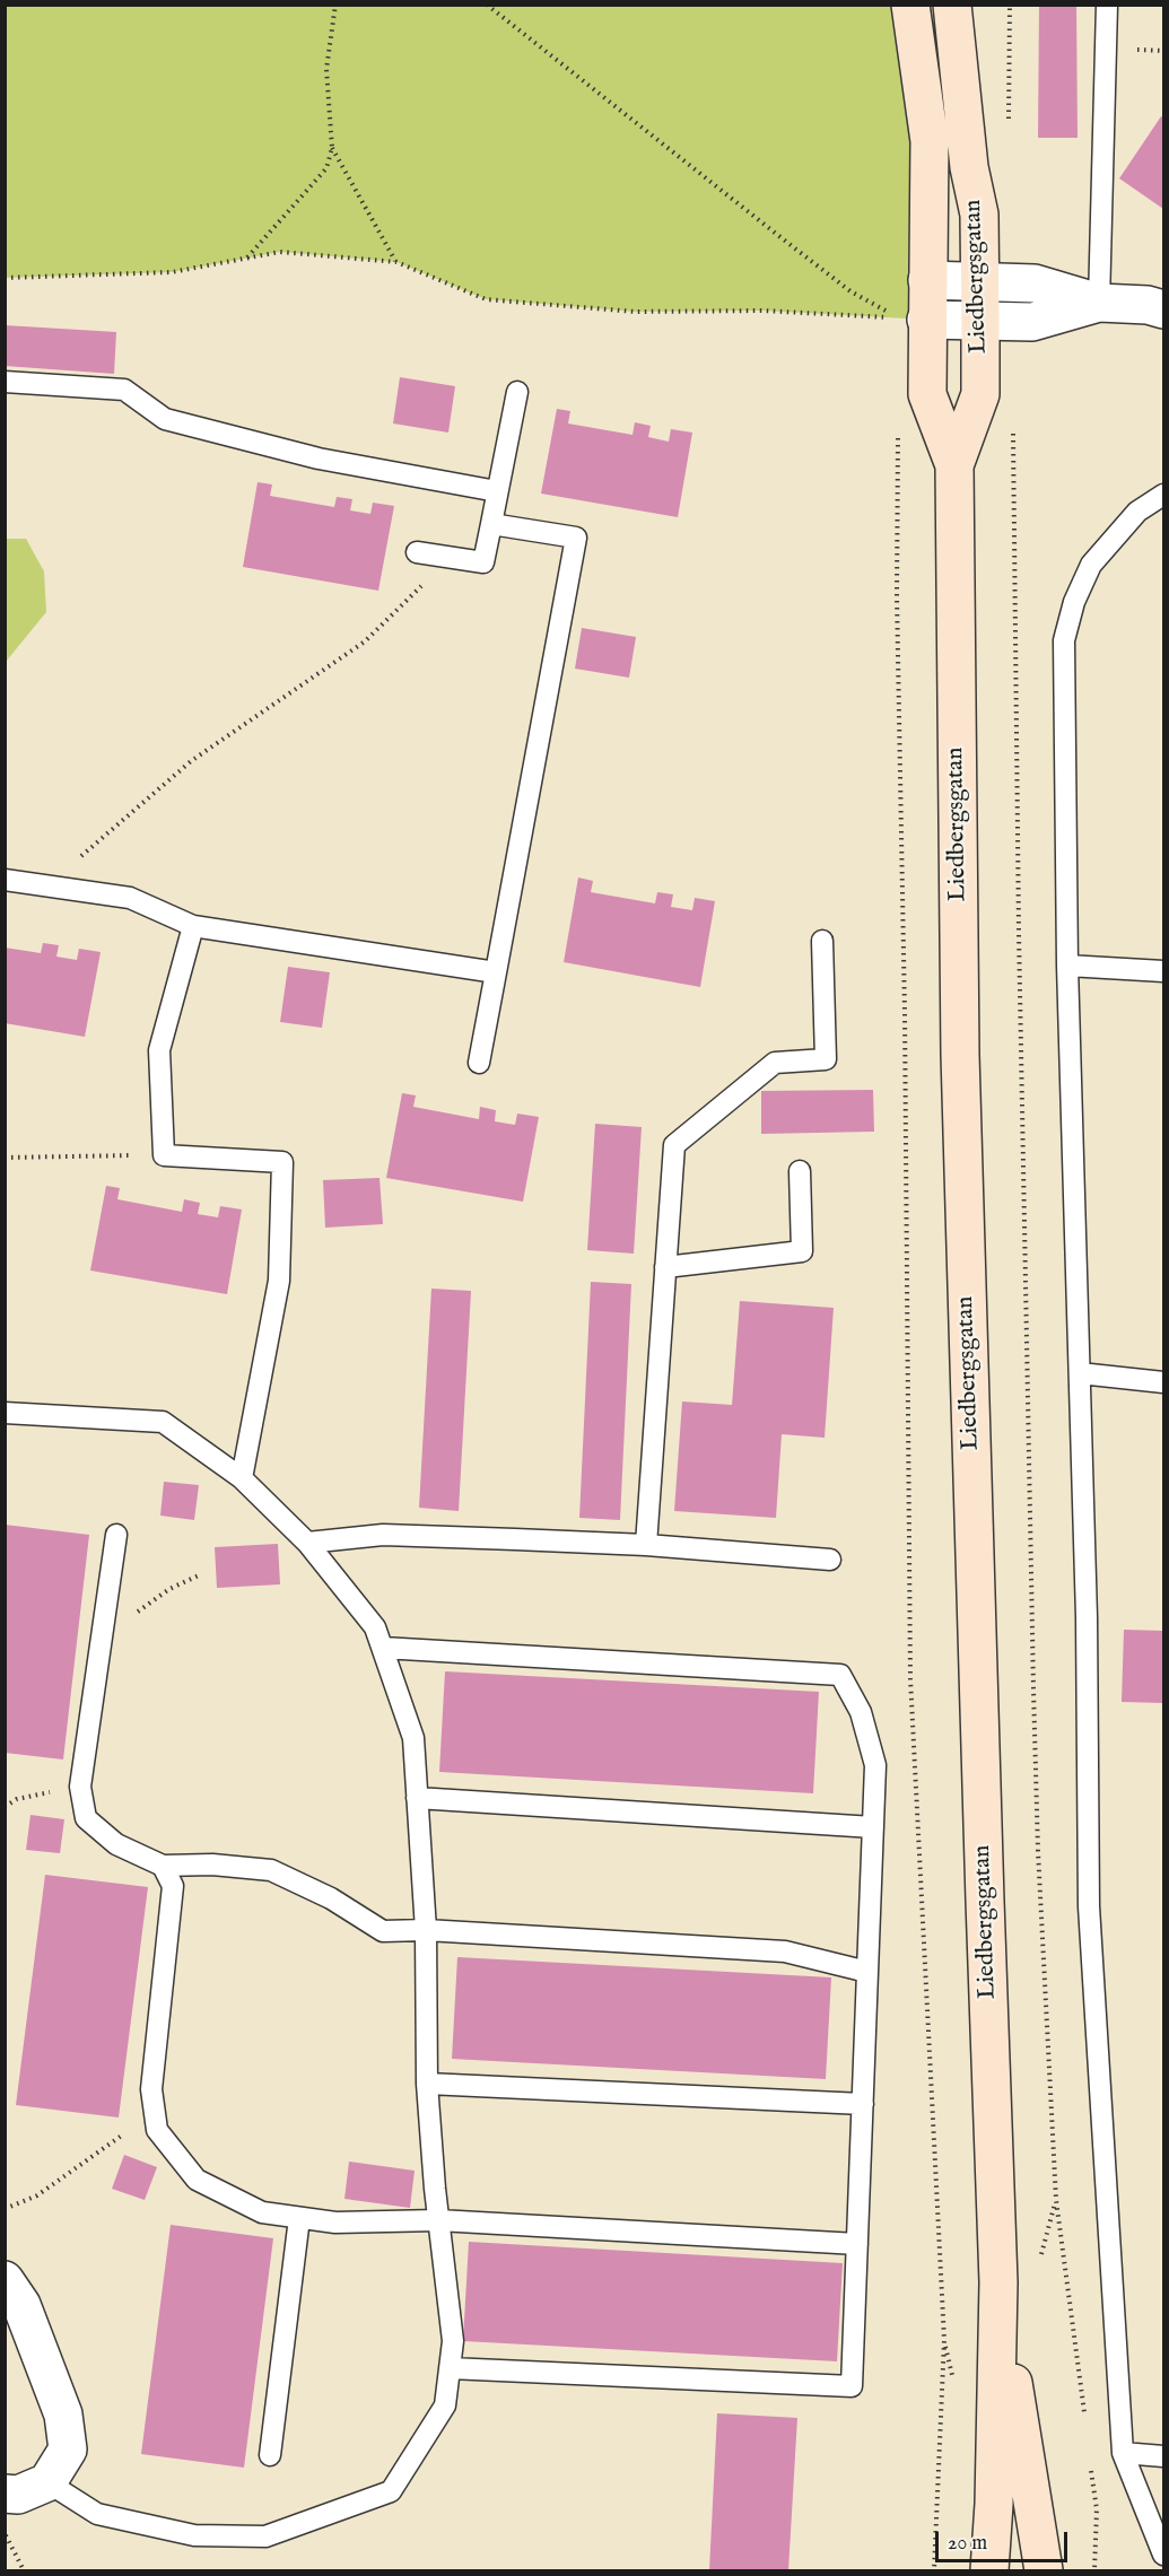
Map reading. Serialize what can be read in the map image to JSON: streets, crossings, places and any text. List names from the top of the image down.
{
  "streets": {
    "street": ["Liedbergsgatan"]
  },
  "scale_bar": "20 m"
}
